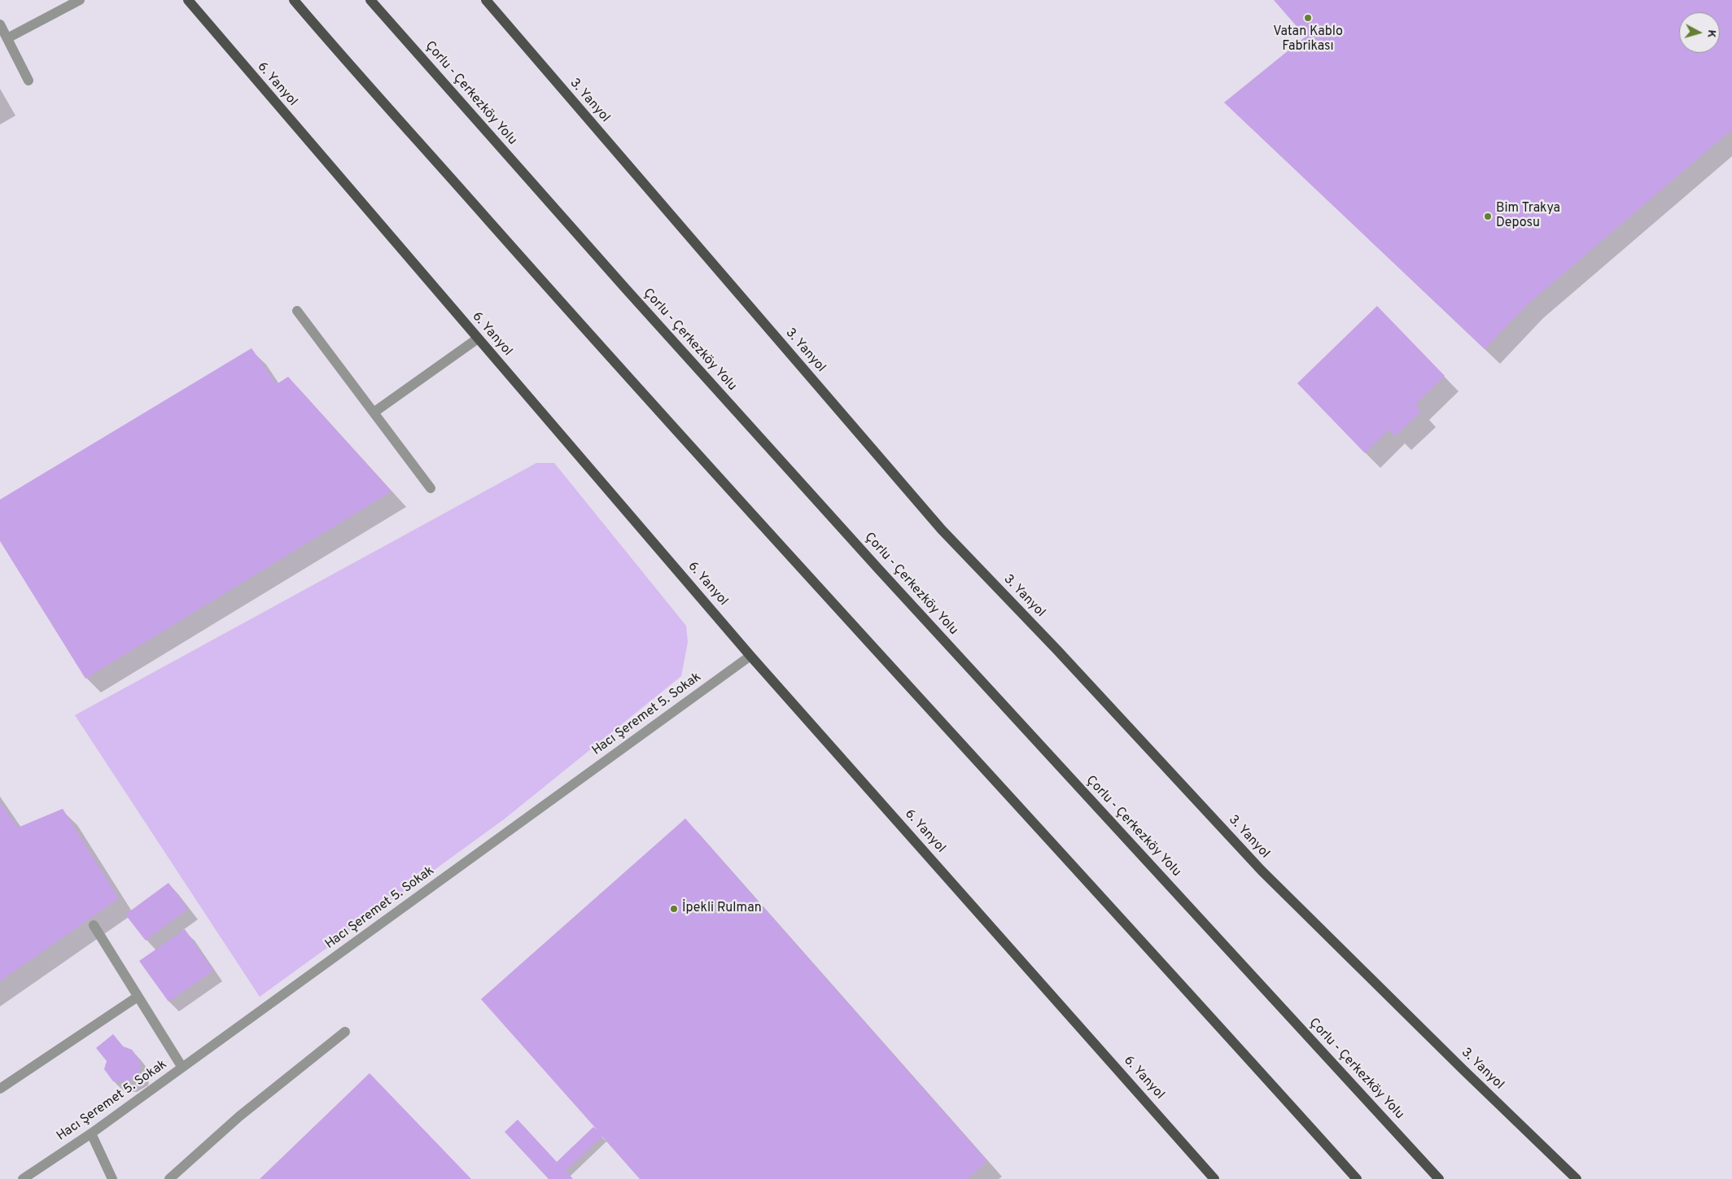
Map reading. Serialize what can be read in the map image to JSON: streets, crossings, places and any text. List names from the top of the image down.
{
  "streets": {
    "main road": ["6. Yanyol", "Çorlu - Çerkezköy Yolu", "3. Yanyol"],
    "street": ["Hacı Şeremet 5. Sokak"]
  },
  "crossings": [
    ["6. Yanyol", "Hacı Şeremet 5. Sokak"]
  ],
  "places": ["Vatan Kablo Fabrikası", "Bim Trakya Deposu", "İpekli Rulman"],
  "north": "right"
}
